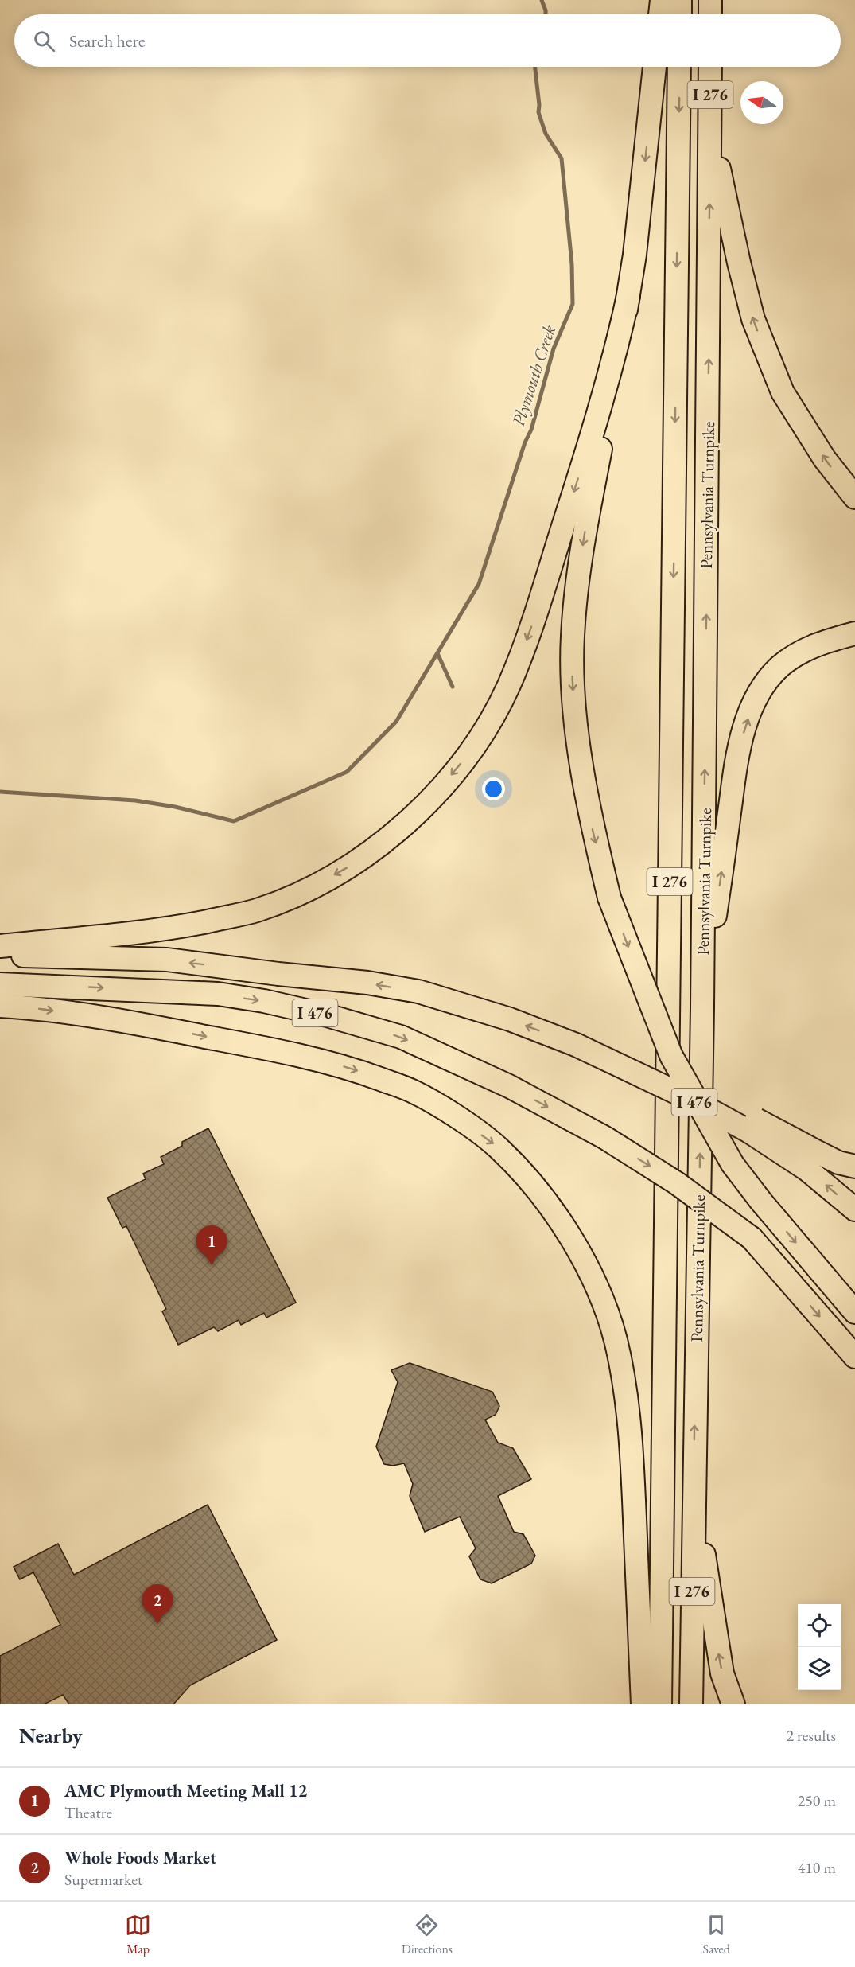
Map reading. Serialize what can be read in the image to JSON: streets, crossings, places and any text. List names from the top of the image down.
{
  "streets": {
    "highway": ["I 276", "Pennsylvania Turnpike", "I 476"]
  },
  "water": ["Plymouth Creek"],
  "north": "left",
  "page": {
    "search": "Search here",
    "pins": ["1", "2"],
    "heading": ["Nearby", "2 results"],
    "list": [
      {
        "mark": "1",
        "name": "AMC Plymouth Meeting Mall 12",
        "note": "Theatre",
        "value": "250 m"
      },
      {
        "mark": "2",
        "name": "Whole Foods Market",
        "note": "Supermarket",
        "value": "410 m"
      }
    ],
    "nav": ["Map", "Directions", "Saved"]
  }
}
